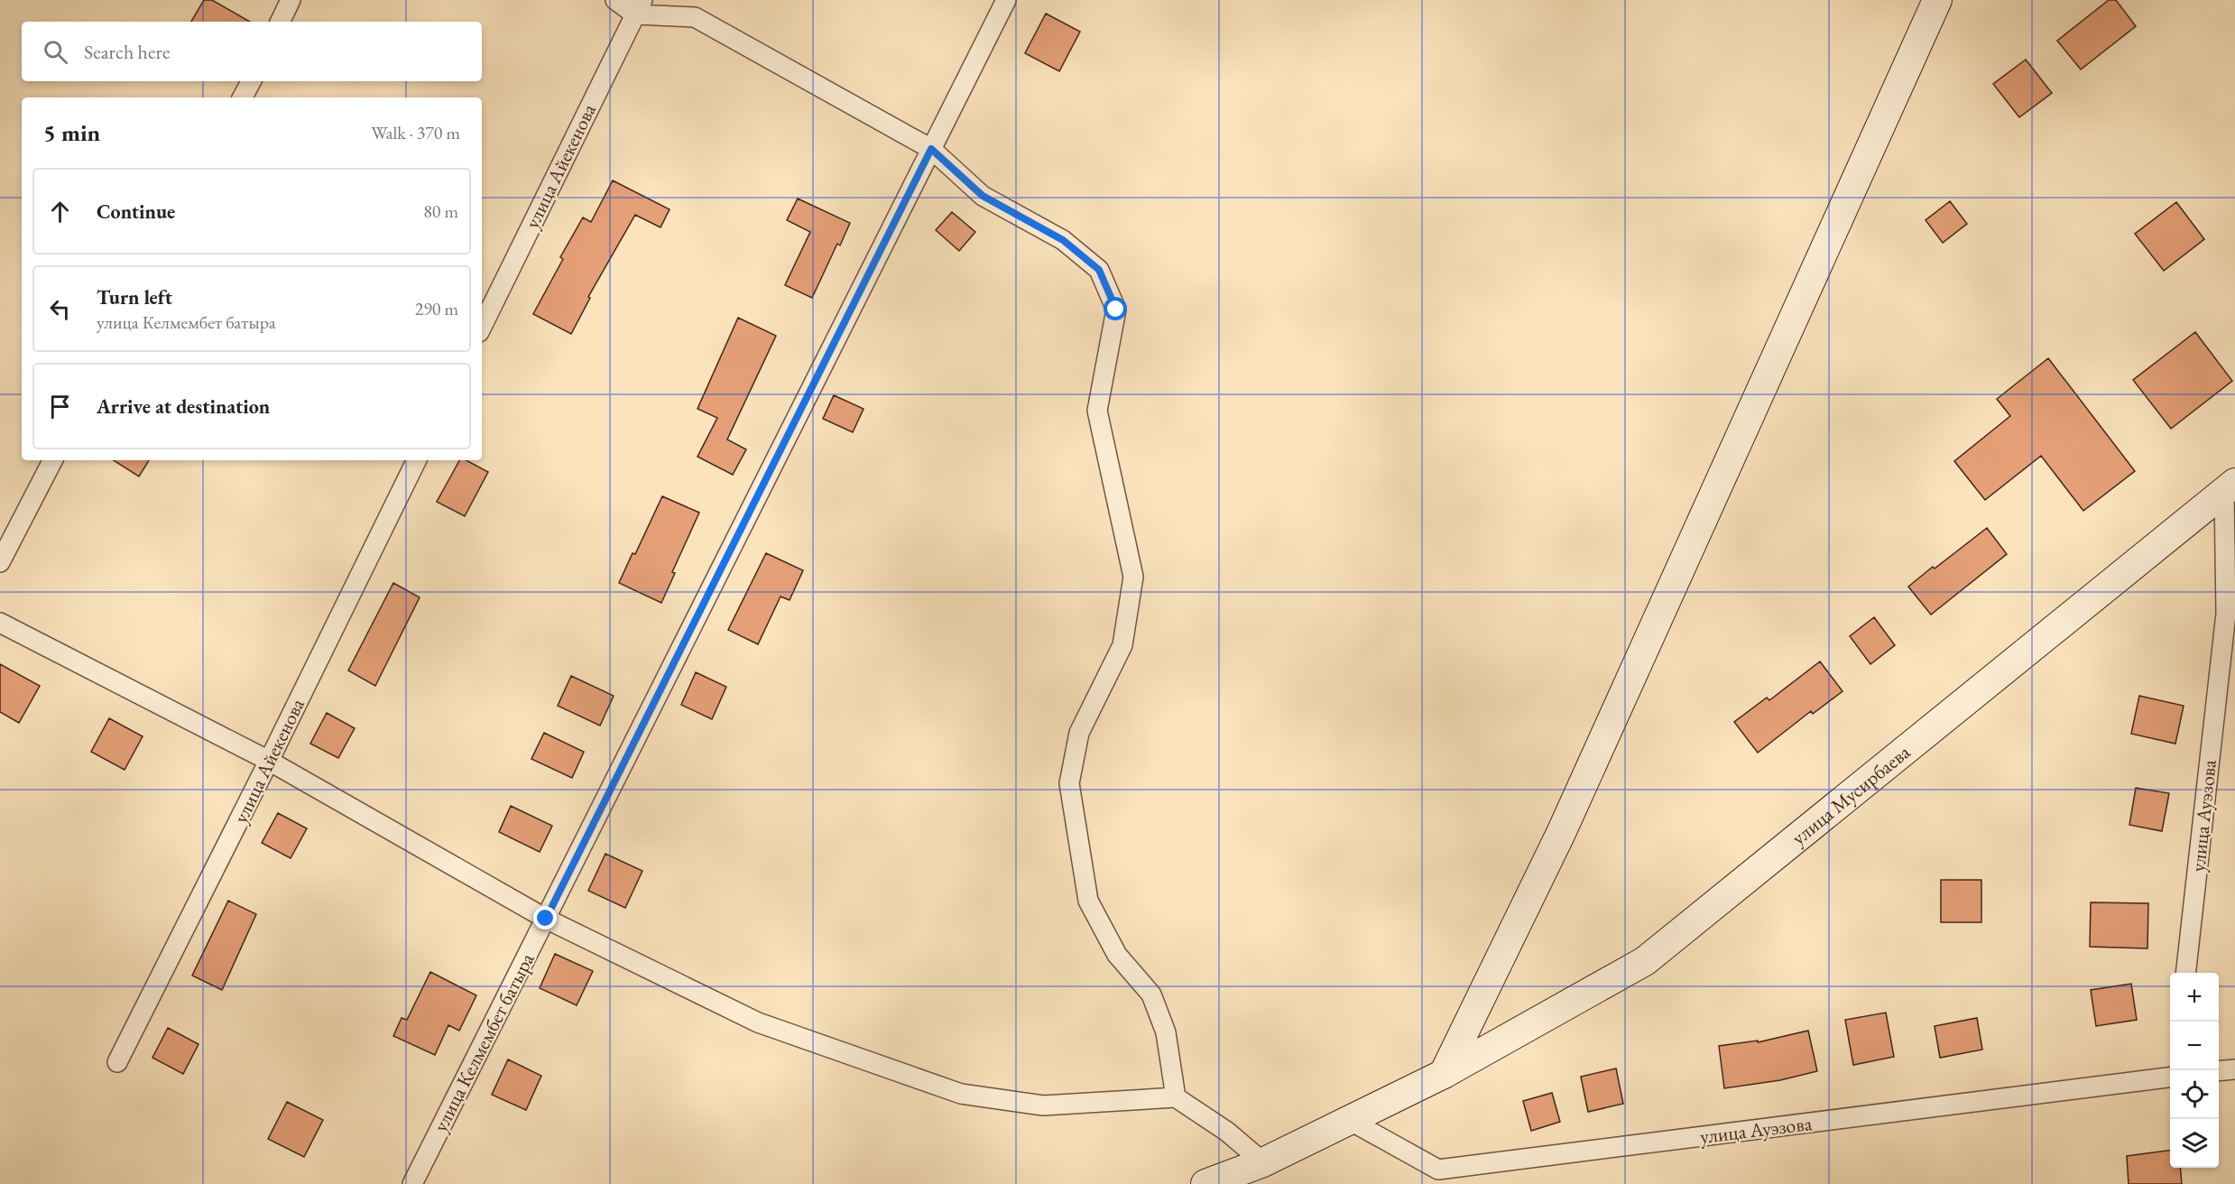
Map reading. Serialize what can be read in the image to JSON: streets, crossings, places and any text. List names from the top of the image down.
{
  "streets": {
    "main road": ["улица Мусирбаева"],
    "street": ["улица Айекенова", "улица Ауэзова", "улица Келмембет батыра"]
  },
  "crossings": [
    ["улица Мусирбаева", "улица Ауэзова"]
  ],
  "page": {
    "search": "Search here",
    "heading": ["5 min", "Walk · 370 m"],
    "list": [
      ["Continue", "80 m"],
      ["Turn left", "улица Келмембет батыра", "290 m"],
      "Arrive at destination"
    ],
    "map_buttons": ["+", "−"]
  }
}
